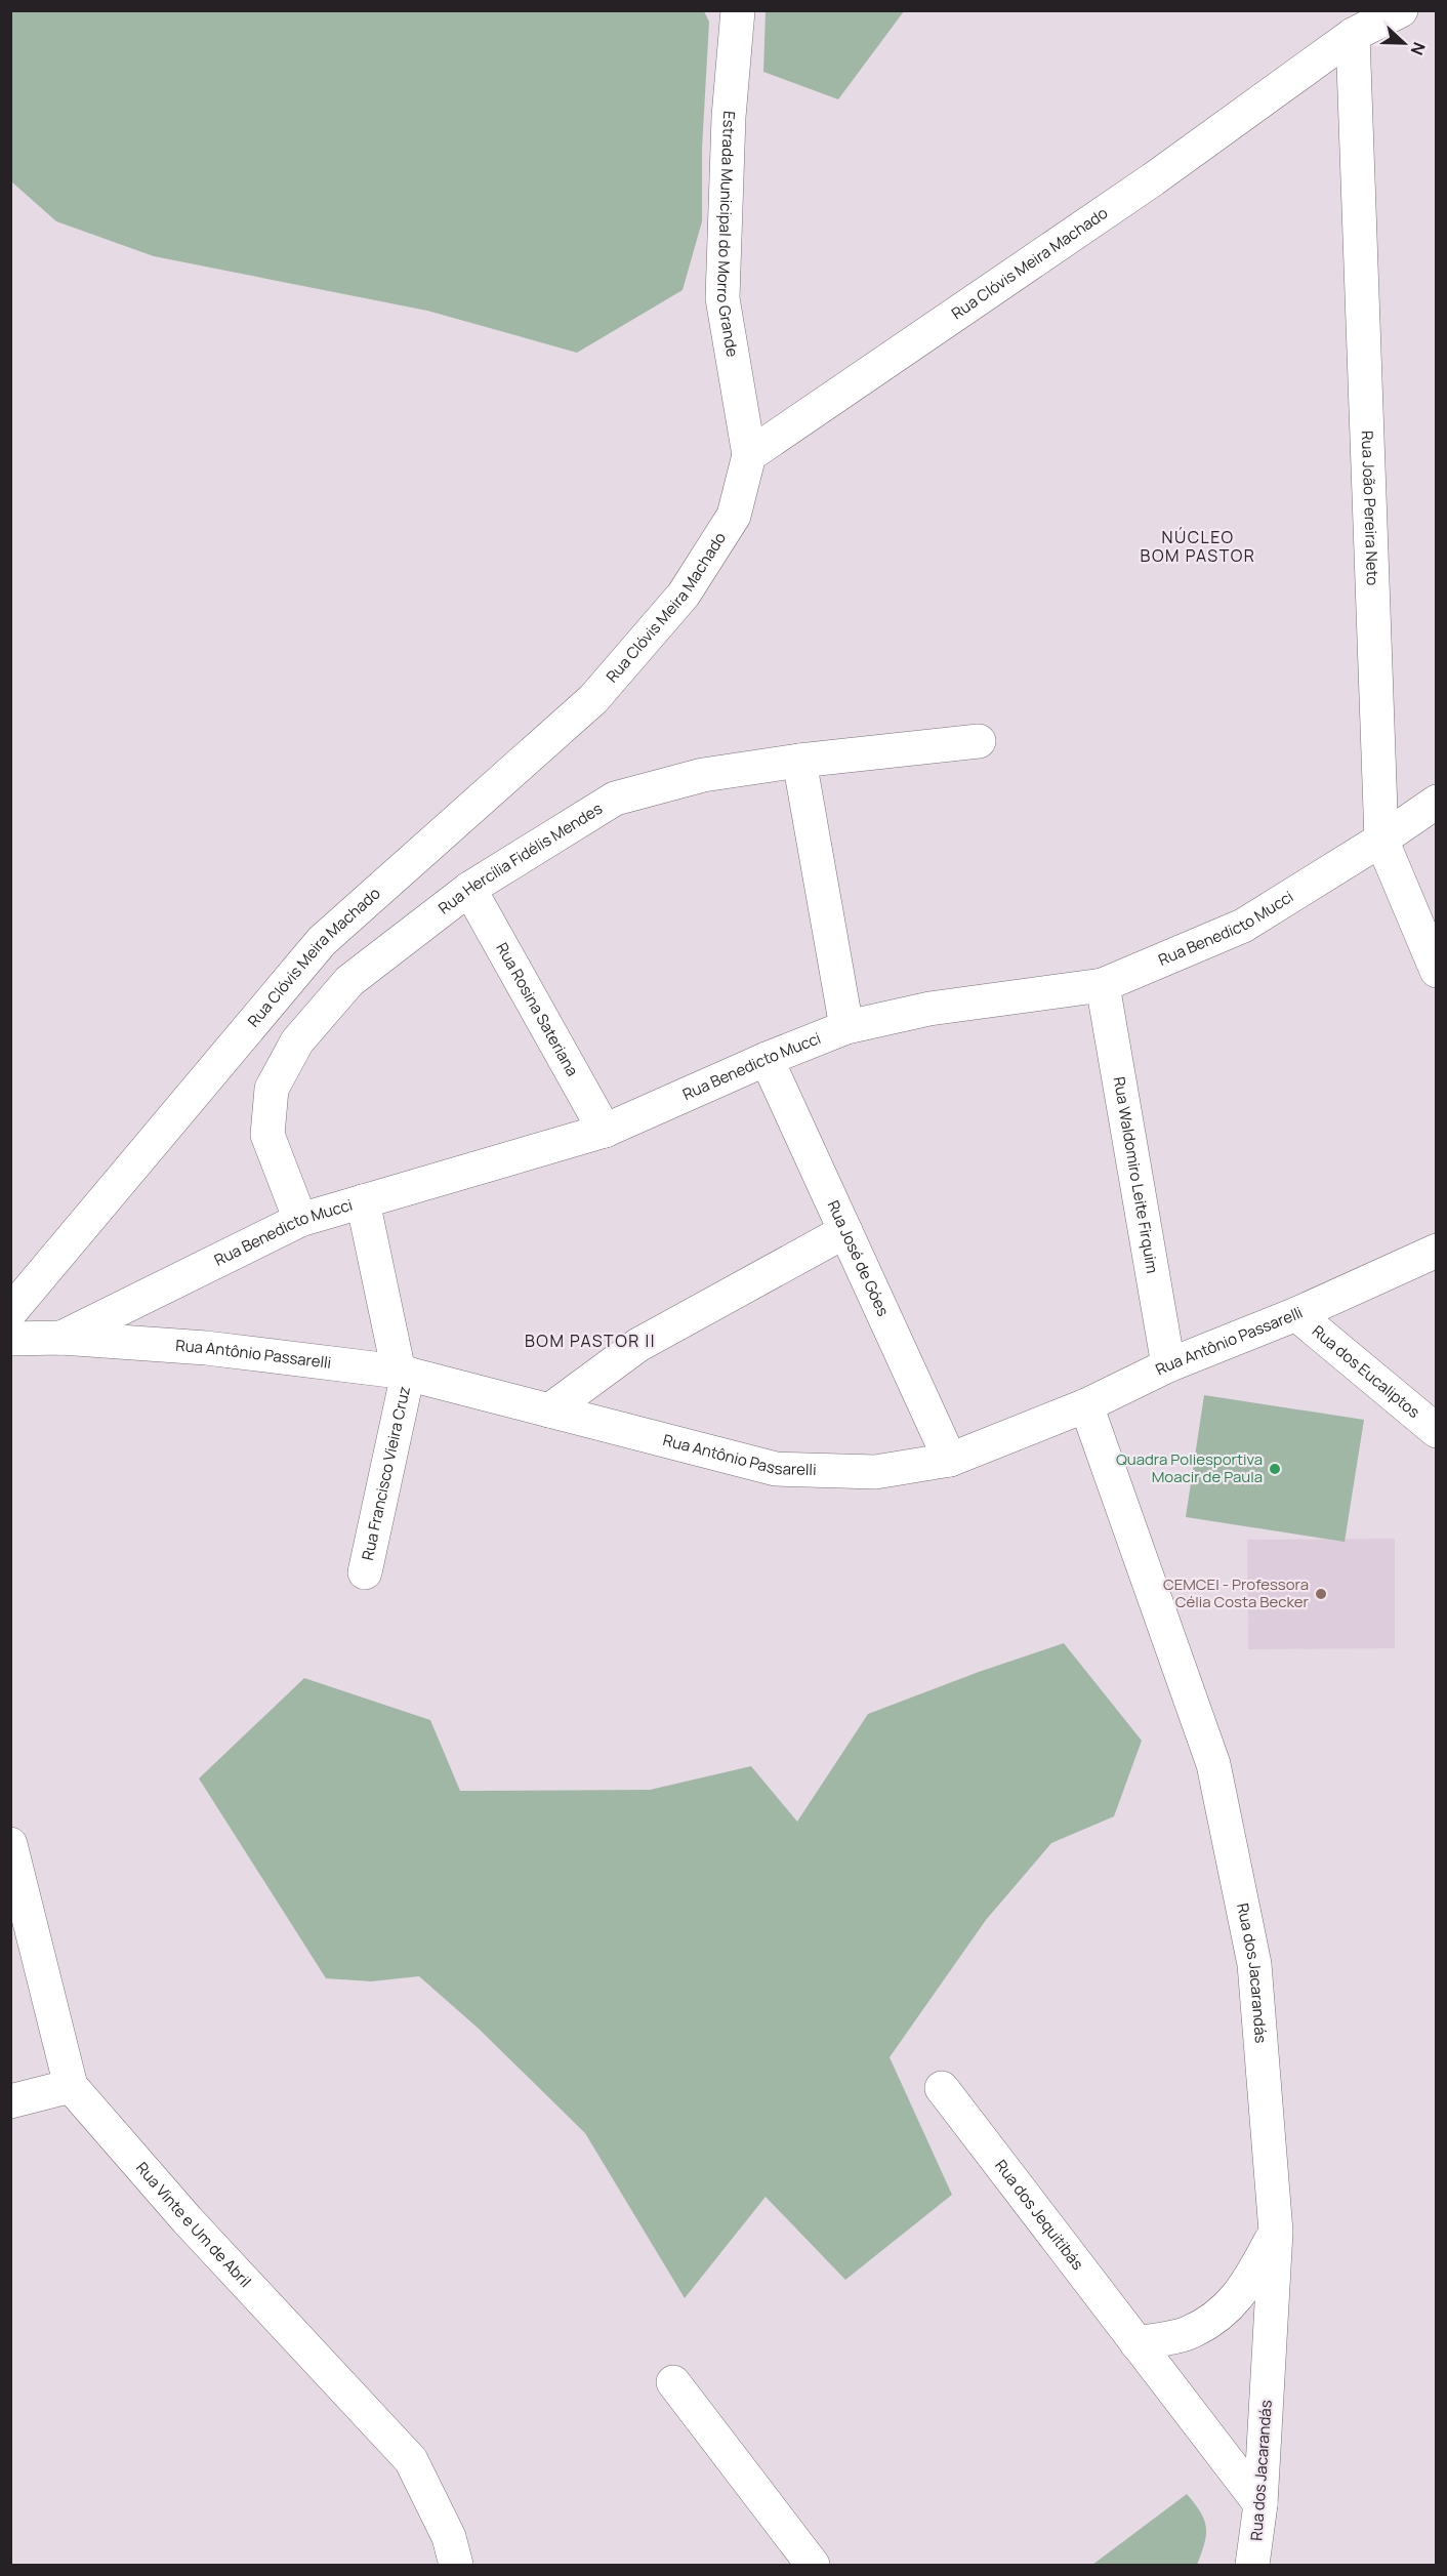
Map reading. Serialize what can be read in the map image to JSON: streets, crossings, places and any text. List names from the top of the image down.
{
  "streets": {
    "street": [
      "Estrada Municipal do Morro Grande",
      "Rua Clóvis Meira Machado",
      "Rua João Pereira Neto",
      "Rua Hercília Fidélis Mendes",
      "Rua Benedicto Mucci",
      "Rua Rosina Sateriana",
      "Rua Waldomiro Leite Firquim",
      "Rua José de Góes",
      "Rua Antônio Passarelli",
      "Rua dos Eucaliptos",
      "Rua Francisco Vieira Cruz",
      "Rua dos Jacarandás",
      "Rua dos Jequitibás",
      "Rua Vinte e Um de Abril"
    ]
  },
  "crossings": [
    ["Estrada Municipal do Morro Grande", "Rua Clóvis Meira Machado"],
    ["Rua Clóvis Meira Machado", "Rua João Pereira Neto"],
    ["Rua João Pereira Neto", "Rua Benedicto Mucci"],
    ["Rua Hercília Fidélis Mendes", "Rua Benedicto Mucci"],
    ["Rua Hercília Fidélis Mendes", "Rua Rosina Sateriana"],
    ["Rua Benedicto Mucci", "Rua Rosina Sateriana"],
    ["Rua Benedicto Mucci", "Rua Waldomiro Leite Firquim"],
    ["Rua Benedicto Mucci", "Rua José de Góes"],
    ["Rua Benedicto Mucci", "Rua Antônio Passarelli"],
    ["Rua Waldomiro Leite Firquim", "Rua Antônio Passarelli"],
    ["Rua José de Góes", "Rua Antônio Passarelli"],
    ["Rua Antônio Passarelli", "Rua dos Eucaliptos"],
    ["Rua Antônio Passarelli", "Rua Francisco Vieira Cruz"],
    ["Rua Antônio Passarelli", "Rua dos Jacarandás"],
    ["Rua dos Jacarandás", "Rua dos Jequitibás"]
  ],
  "districts": ["NÚCLEO BOM PASTOR", "BOM PASTOR II"],
  "places": ["Quadra Poliesportiva Moacir de Paula", "CEMCEI - Professora Célia Costa Becker"],
  "north": "right"
}
